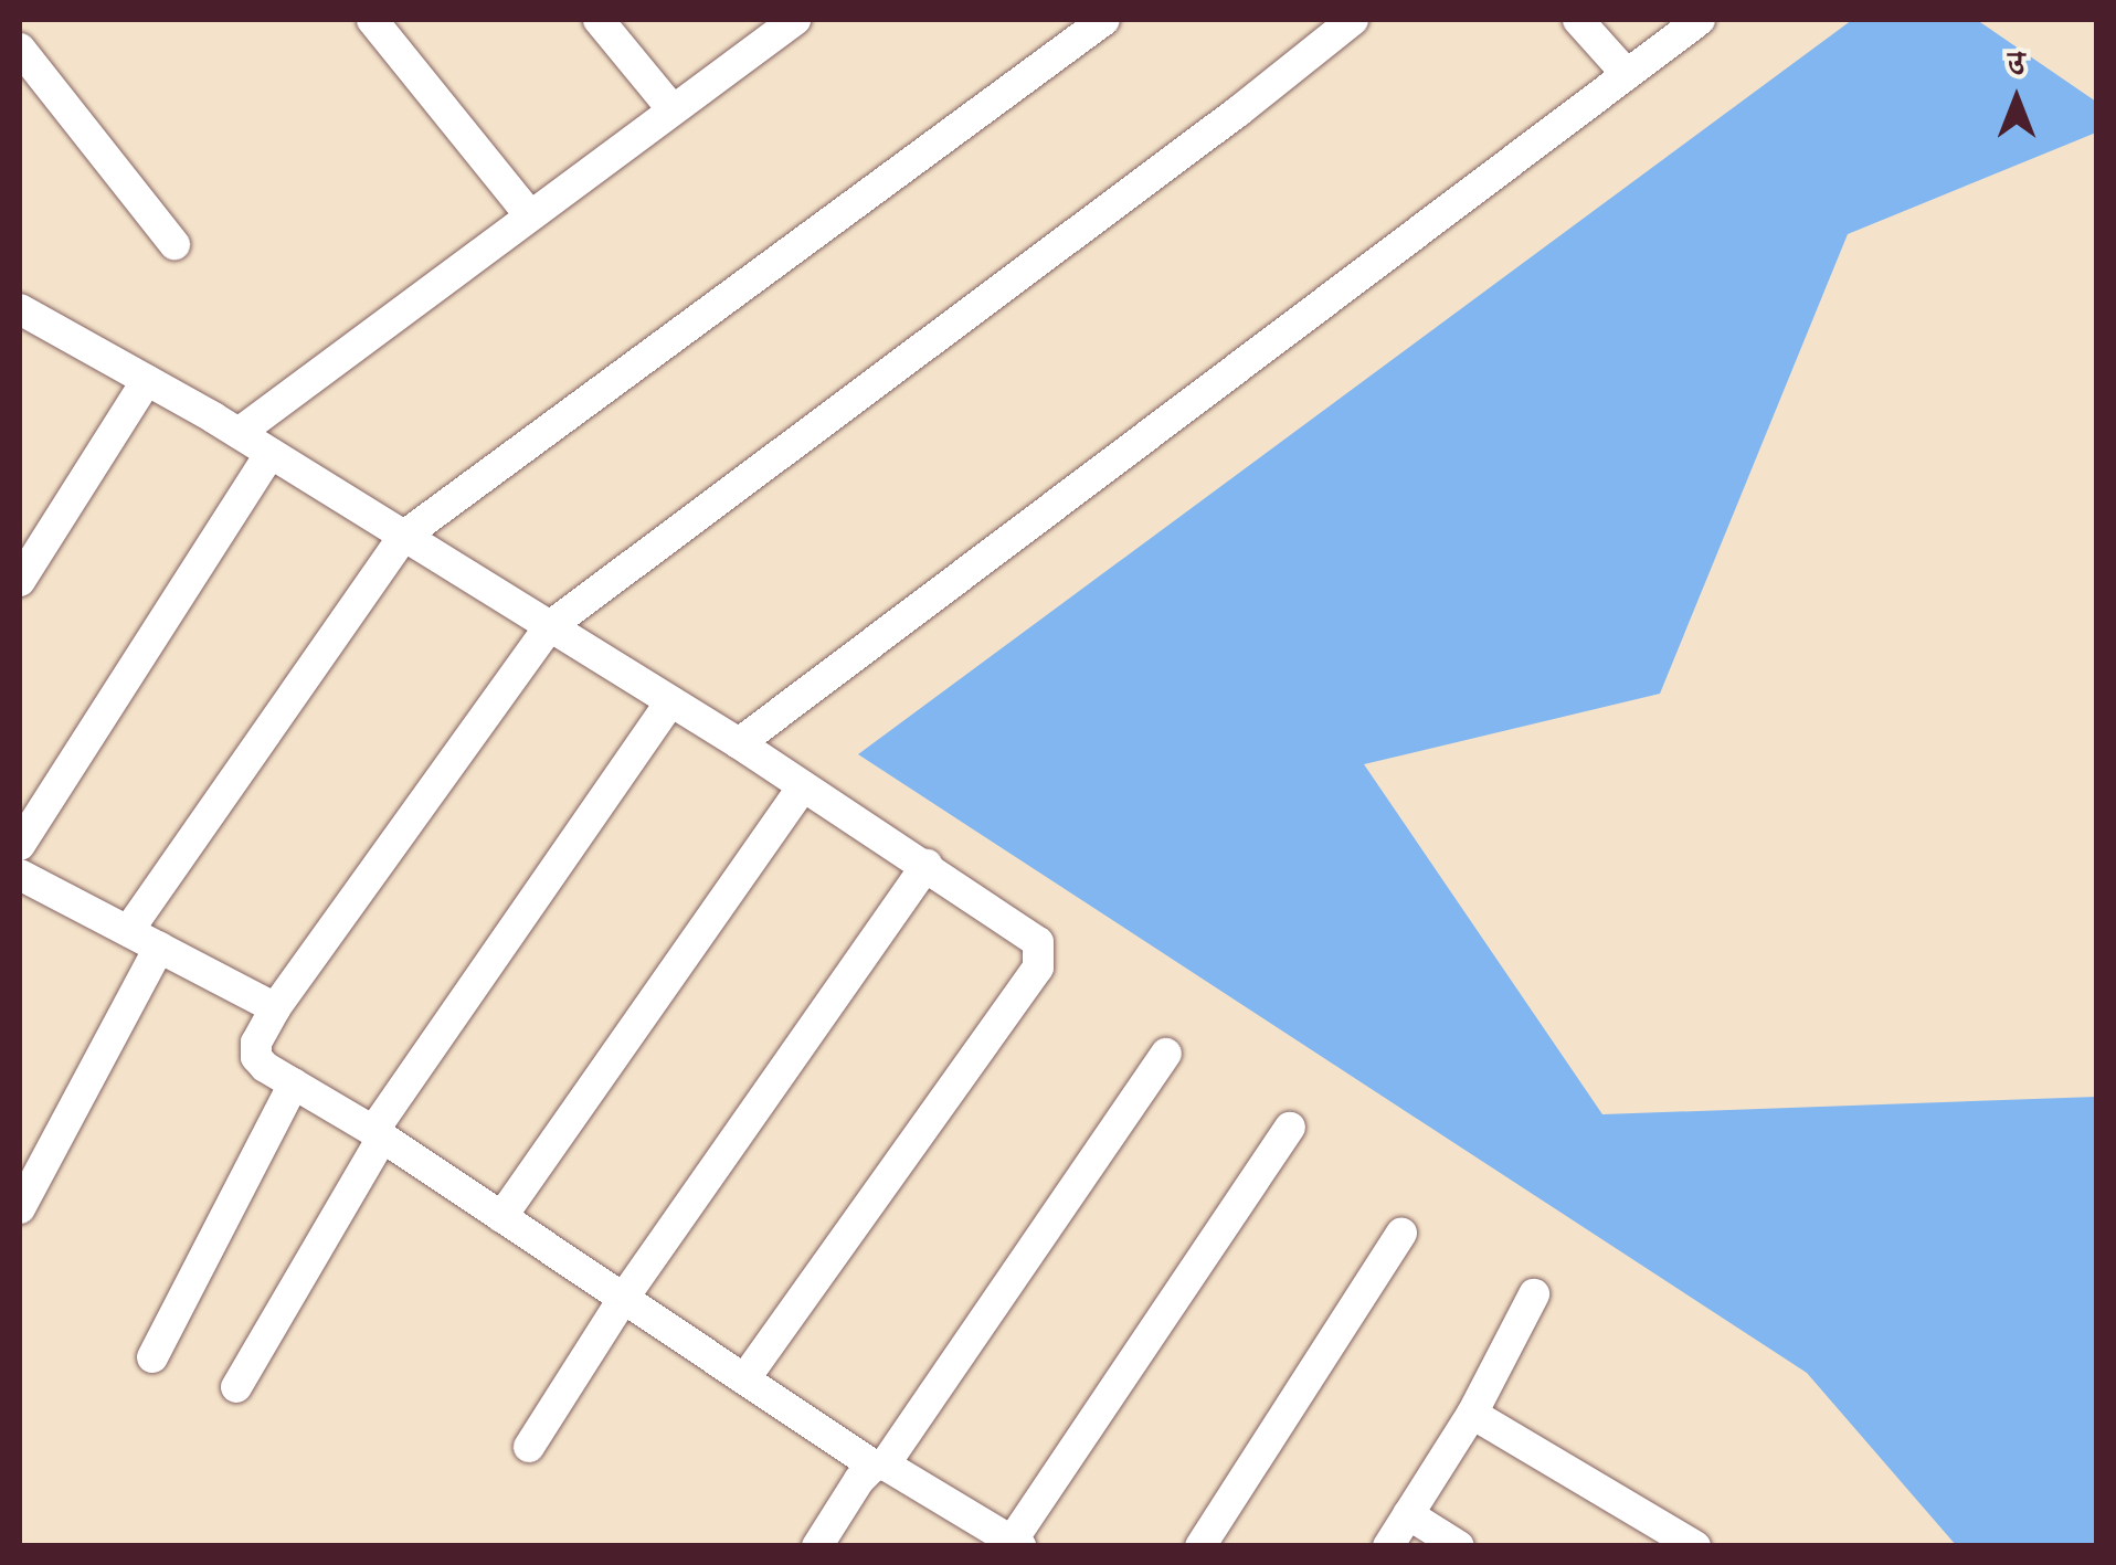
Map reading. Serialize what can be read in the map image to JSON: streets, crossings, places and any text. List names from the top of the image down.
{
  "north": "top"
}
